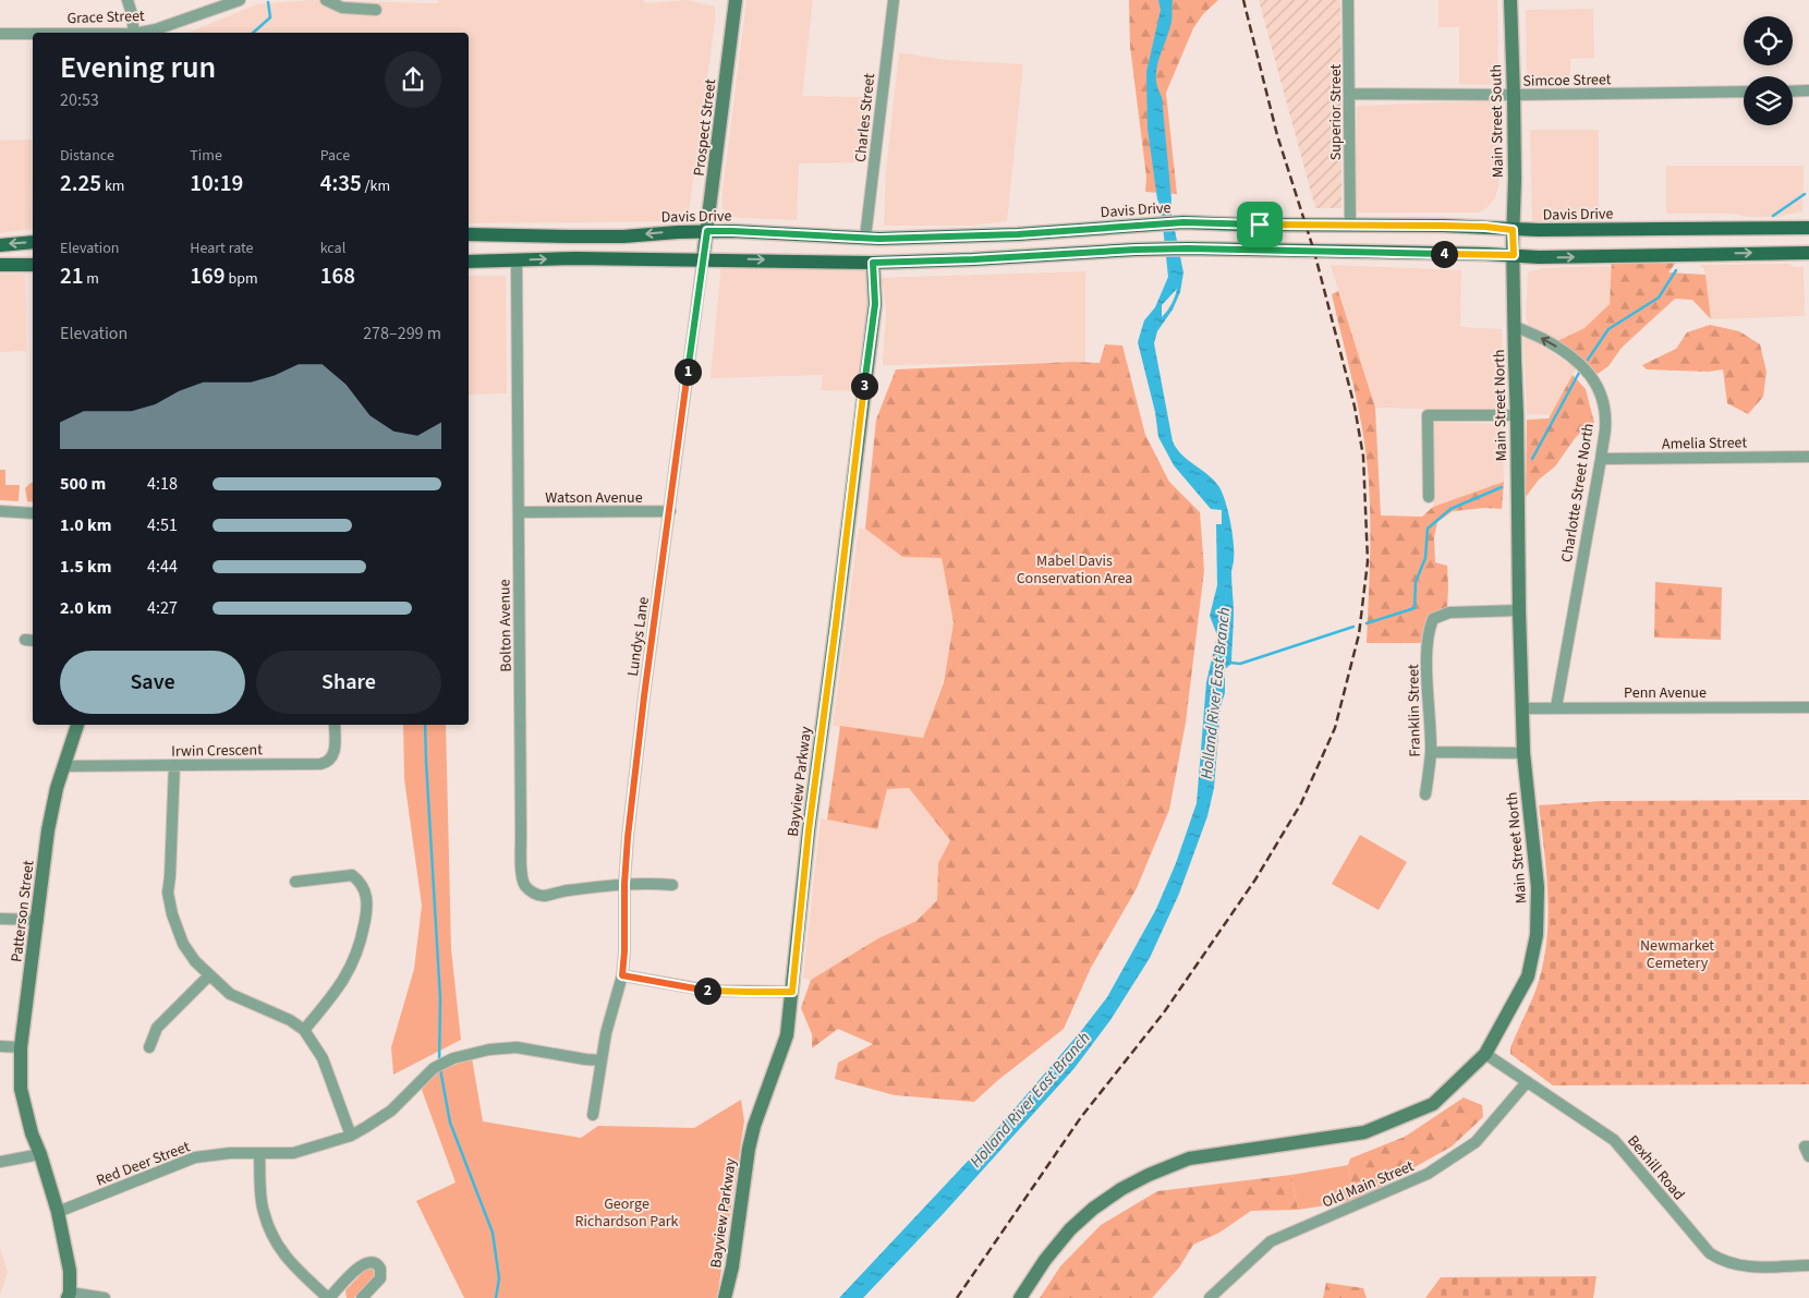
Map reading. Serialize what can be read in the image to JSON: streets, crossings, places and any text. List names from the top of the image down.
{
  "streets": {
    "main road": [
      "Main Street South",
      "Prospect Street",
      "Davis Drive",
      "Main Street North",
      "Bayview Parkway",
      "Patterson Street"
    ],
    "street": [
      "Grace Street",
      "Simcoe Street",
      "Superior Street",
      "Charles Street",
      "Amelia Street",
      "Charlotte Street North",
      "Watson Avenue",
      "Bolton Avenue",
      "Lundys Lane",
      "Penn Avenue",
      "Franklin Street",
      "Irwin Crescent",
      "Red Deer Street",
      "Bexhill Road",
      "Old Main Street"
    ]
  },
  "crossings": [
    ["Simcoe Street", "Superior Street"],
    ["Simcoe Street", "Main Street South"],
    ["Superior Street", "Davis Drive"],
    ["Charles Street", "Davis Drive"],
    ["Main Street South", "Davis Drive"],
    ["Main Street South", "Main Street North"],
    ["Prospect Street", "Davis Drive"],
    ["Prospect Street", "Lundys Lane"],
    ["Davis Drive", "Main Street North"],
    ["Davis Drive", "Bolton Avenue"],
    ["Davis Drive", "Lundys Lane"],
    ["Davis Drive", "Bayview Parkway"],
    ["Main Street North", "Charlotte Street North"],
    ["Main Street North", "Penn Avenue"],
    ["Main Street North", "Franklin Street"],
    ["Main Street North", "Bexhill Road"],
    ["Amelia Street", "Charlotte Street North"],
    ["Charlotte Street North", "Penn Avenue"],
    ["Watson Avenue", "Bolton Avenue"],
    ["Watson Avenue", "Lundys Lane"],
    ["Bolton Avenue", "Lundys Lane"],
    ["Lundys Lane", "Red Deer Street"],
    ["Irwin Crescent", "Patterson Street"],
    ["Patterson Street", "Red Deer Street"],
    ["Bexhill Road", "Old Main Street"]
  ],
  "one_way": ["Charlotte Street North"],
  "water": ["Holland River East Branch"],
  "parks": ["Mabel Davis Conservation Area", "Newmarket Cemetery", "George Richardson Park"],
  "page": {
    "heading": ["Evening run", "20:53"],
    "stats": [
      ["Distance", "2.25 km"],
      ["Time", "10:19"],
      ["Pace", "4:35 /km"],
      ["Elevation", "21 m"],
      ["Heart rate", "169 bpm"],
      ["kcal", "168"]
    ],
    "pins": [
      "4",
      "1",
      "3",
      "2"
    ],
    "chart": ["Elevation", "278–299 m"],
    "list": [
      {
        "name": "500 m",
        "note": "4:18"
      },
      {
        "name": "1.0 km",
        "note": "4:51"
      },
      {
        "name": "1.5 km",
        "note": "4:44"
      },
      {
        "name": "2.0 km",
        "note": "4:27"
      }
    ],
    "buttons": ["Save", "Share"]
  }
}
